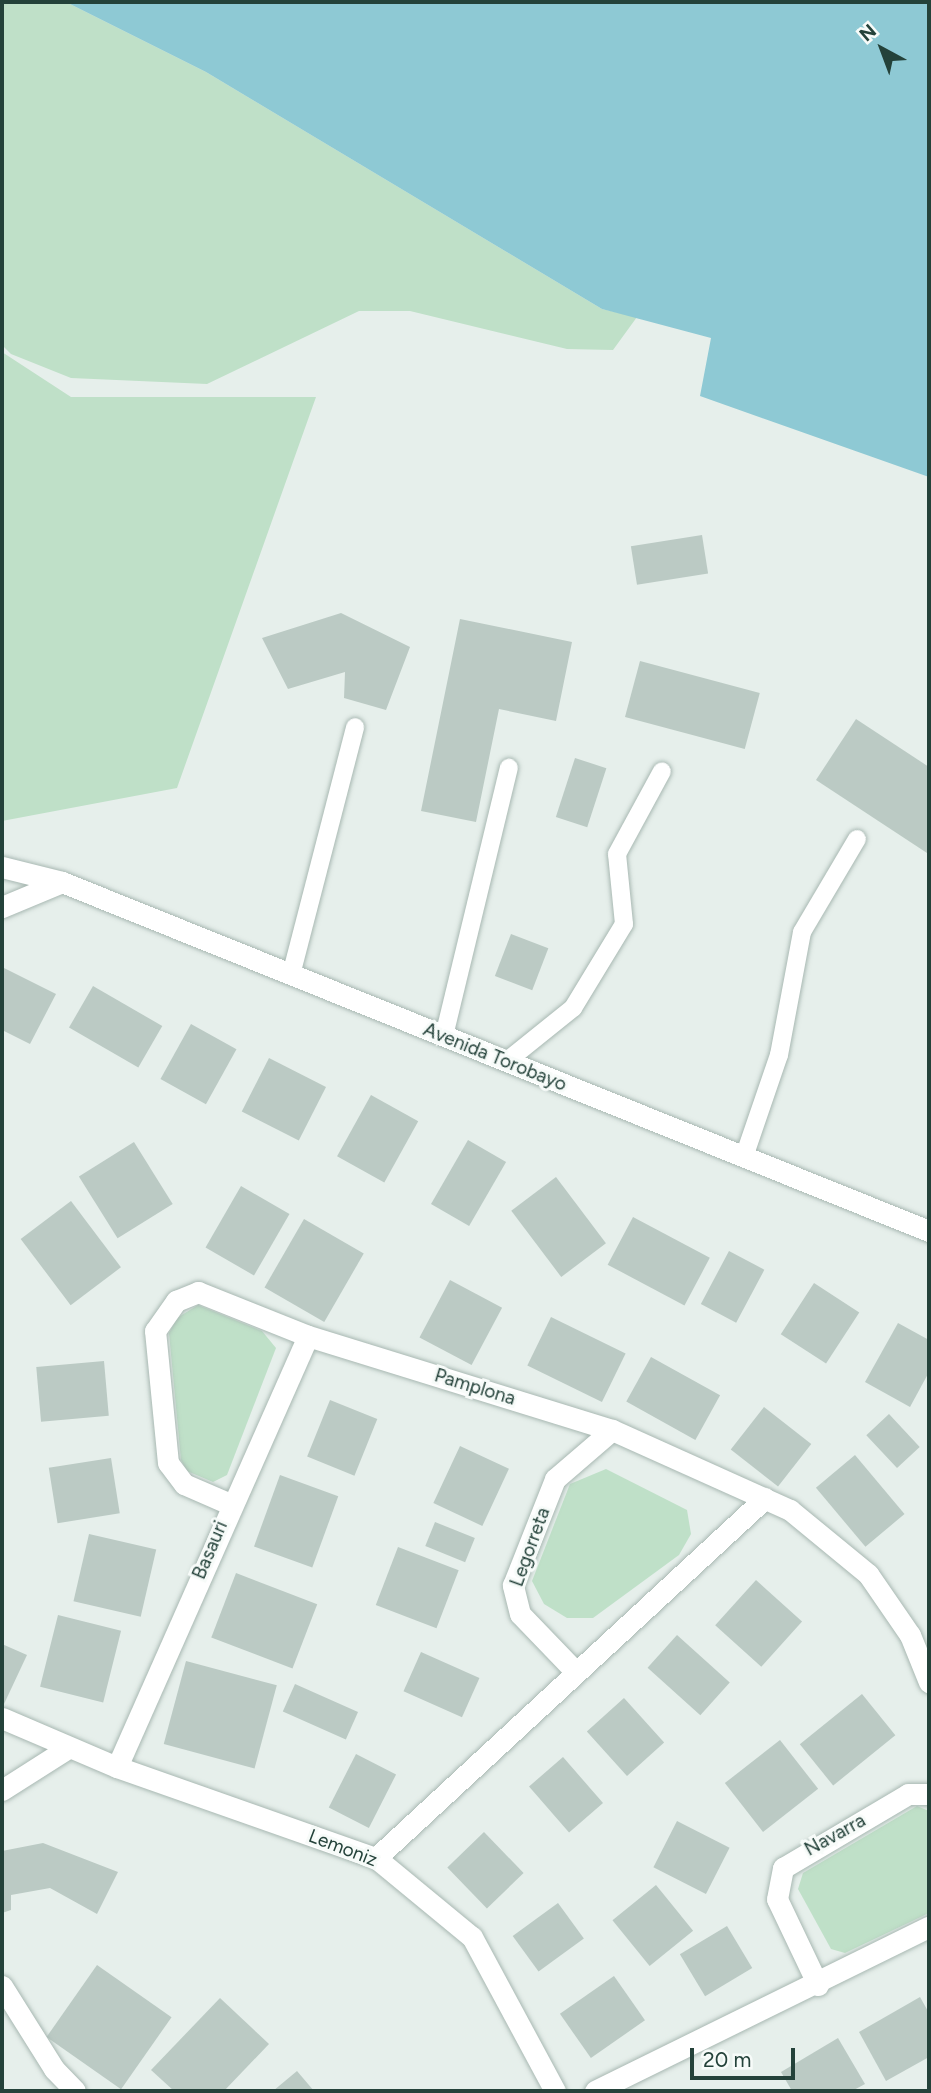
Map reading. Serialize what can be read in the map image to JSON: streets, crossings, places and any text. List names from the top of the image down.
{
  "streets": {
    "street": [
      "Avenida Torobayo",
      "Pamplona",
      "Legorreta",
      "Basauri",
      "Navarra",
      "Lemoniz"
    ]
  },
  "crossings": [
    ["Pamplona", "Legorreta"],
    ["Pamplona", "Basauri"],
    ["Basauri", "Lemoniz"]
  ],
  "scale_bar": "20 m",
  "north": "top left"
}
